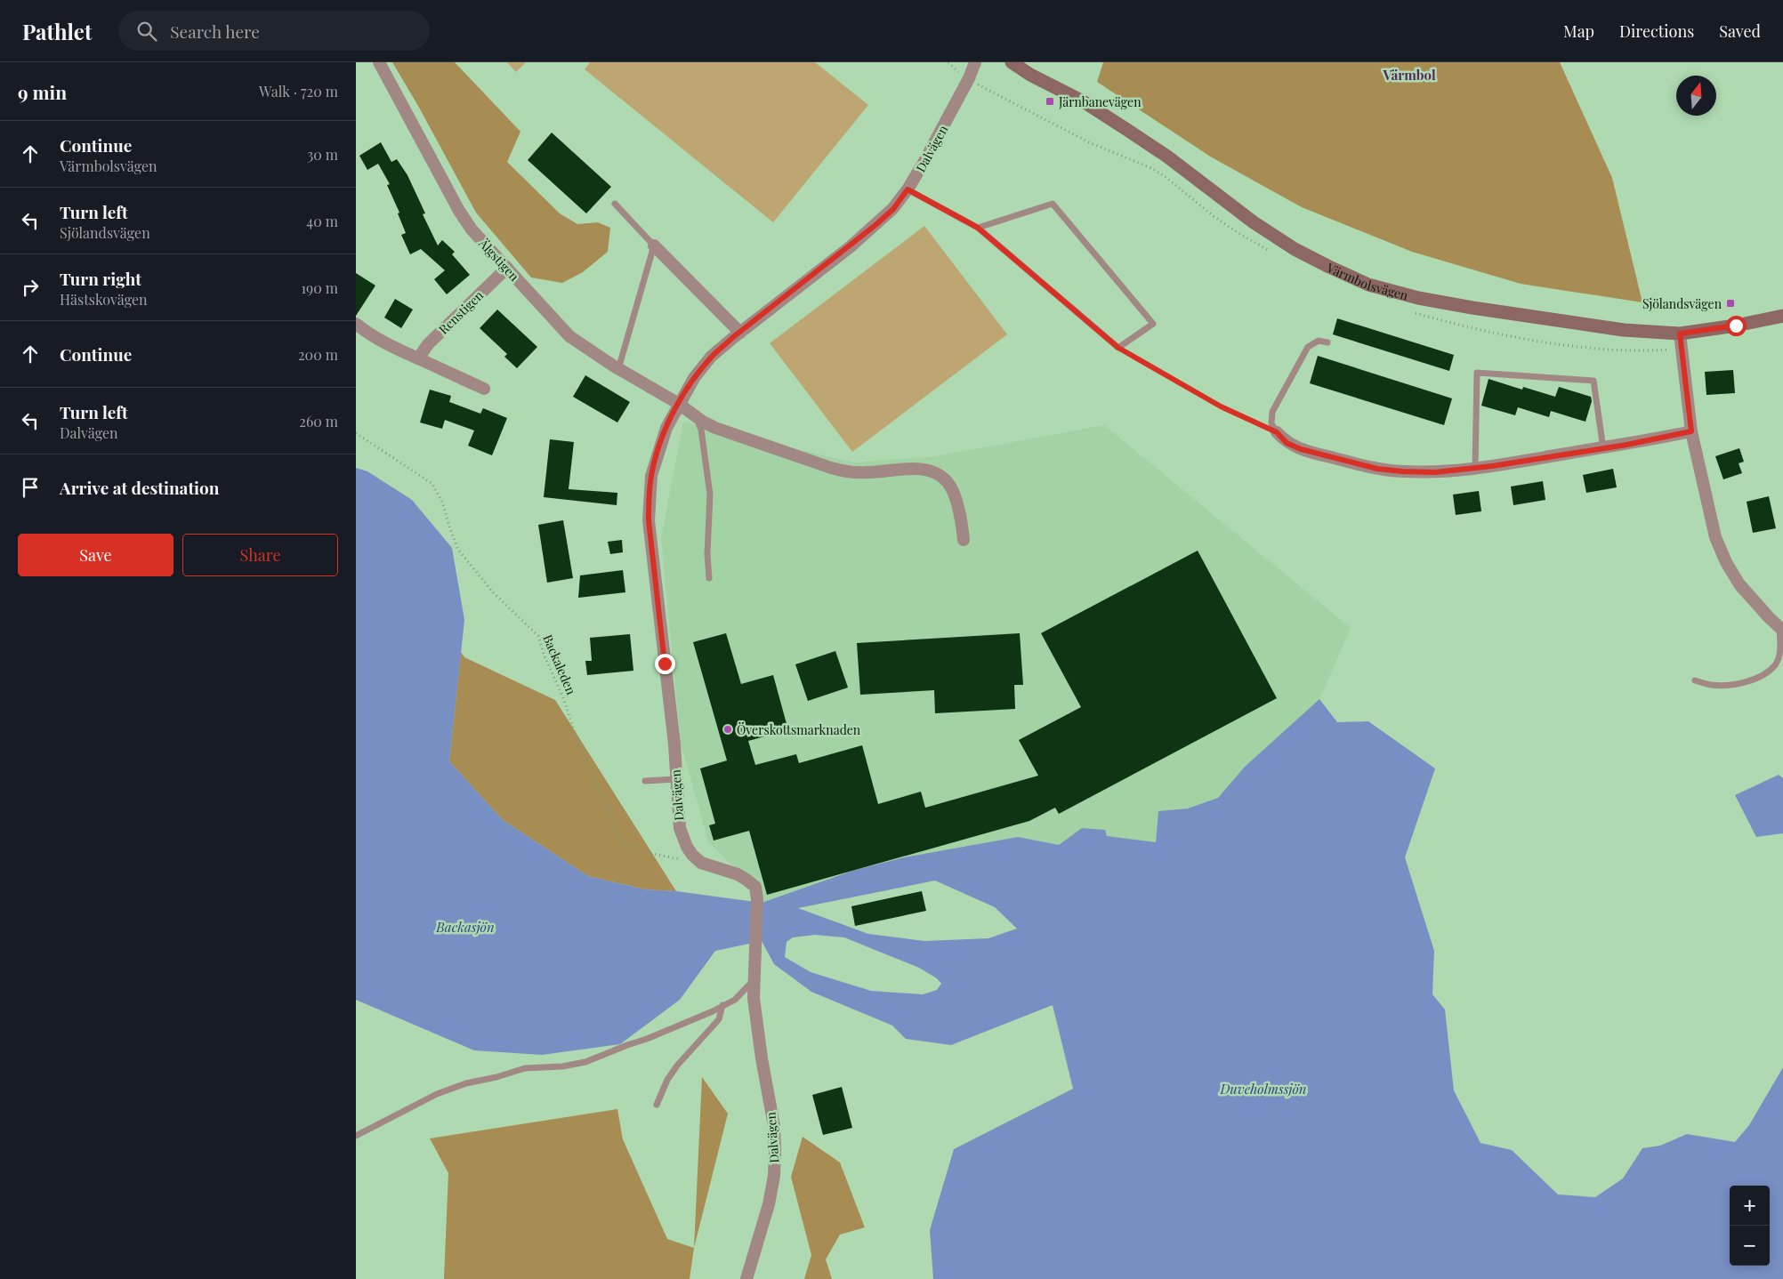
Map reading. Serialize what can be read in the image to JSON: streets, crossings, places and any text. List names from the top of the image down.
{
  "streets": {
    "street": [
      "Dalvägen",
      "Älgstigen",
      "Värmbolsvägen",
      "Renstigen"
    ],
    "path": ["Backaleden"]
  },
  "crossings": [
    ["Dalvägen", "Älgstigen"],
    ["Dalvägen", "Backaleden"],
    ["Älgstigen", "Renstigen"]
  ],
  "districts": ["Värmbol"],
  "water": ["Backasjön", "Duveholmssjön"],
  "places": {
    "transit": ["Järnbanevägen", "Sjölandsvägen"],
    "other": ["Överskottsmarknaden"]
  },
  "north": "top",
  "page": {
    "header": "Pathlet",
    "search": "Search here",
    "nav": ["Map", "Directions", "Saved"],
    "heading": ["9 min", "Walk · 720 m"],
    "list": [
      ["Continue", "Värmbolsvägen", "30 m"],
      ["Turn left", "Sjölandsvägen", "40 m"],
      ["Turn right", "Hästskovägen", "190 m"],
      ["Continue", "200 m"],
      ["Turn left", "Dalvägen", "260 m"],
      "Arrive at destination"
    ],
    "buttons": ["Save", "Share"],
    "map_buttons": ["+", "−"]
  }
}
